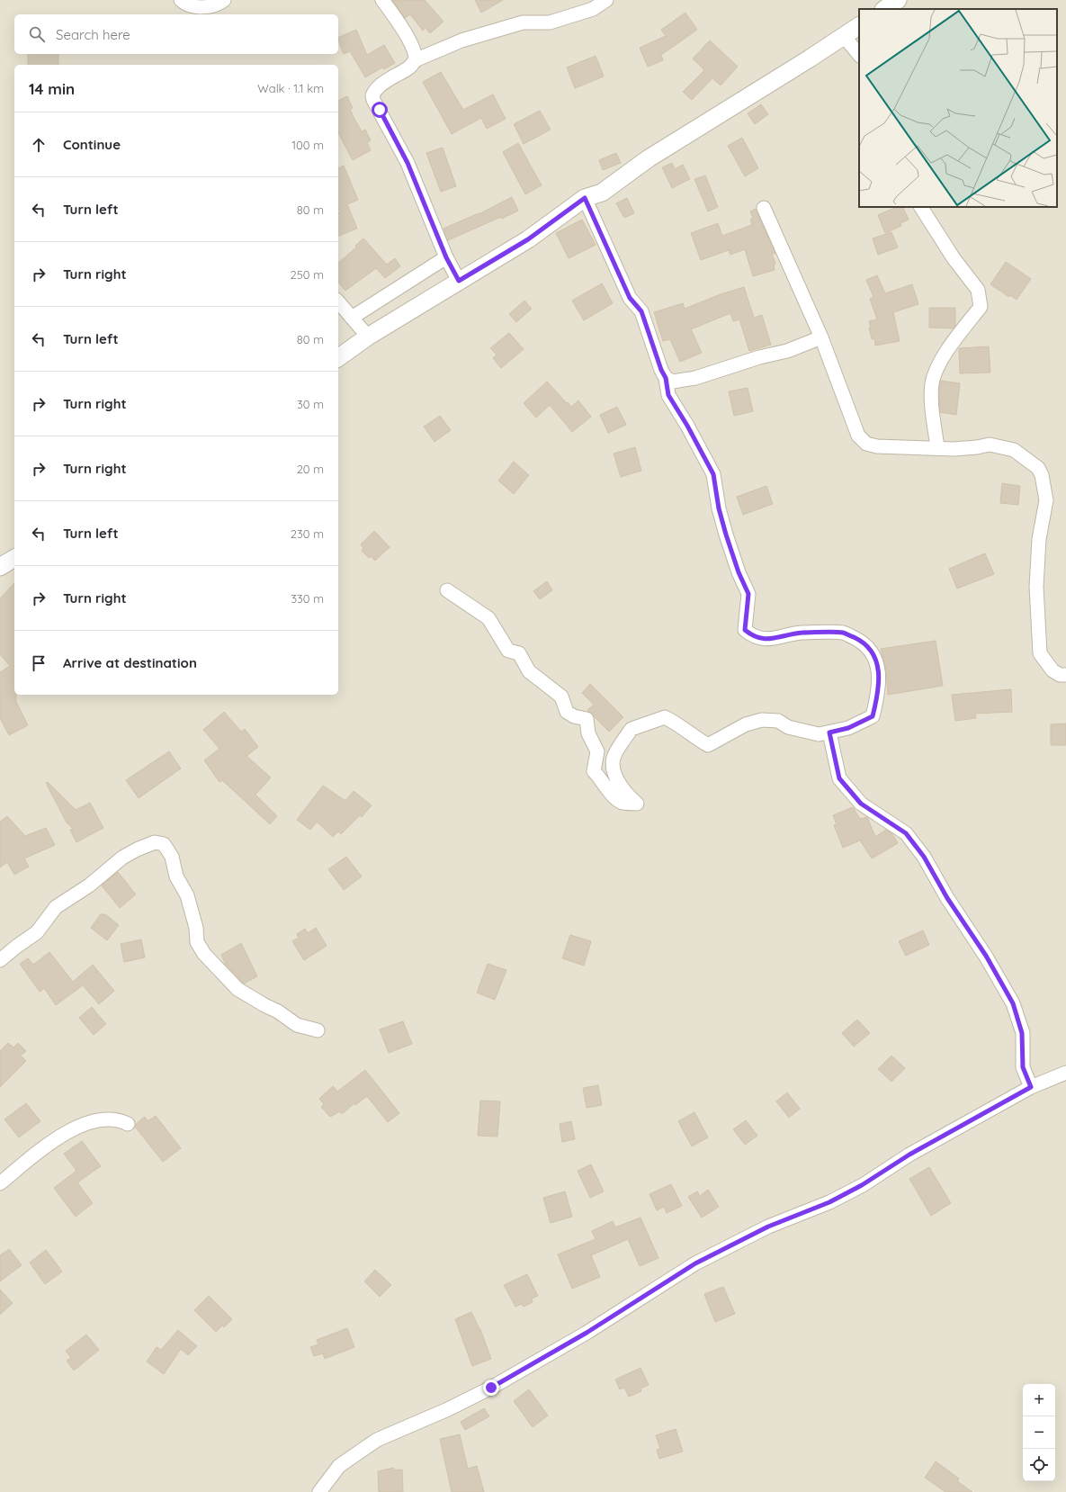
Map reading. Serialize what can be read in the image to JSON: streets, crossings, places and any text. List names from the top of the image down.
{
  "page": {
    "search": "Search here",
    "heading": ["14 min", "Walk · 1.1 km"],
    "list": [
      ["Continue", "100 m"],
      ["Turn left", "80 m"],
      ["Turn right", "250 m"],
      ["Turn left", "80 m"],
      ["Turn right", "30 m"],
      ["Turn right", "20 m"],
      ["Turn left", "230 m"],
      ["Turn right", "330 m"],
      "Arrive at destination"
    ],
    "map_buttons": ["+", "−"]
  }
}
